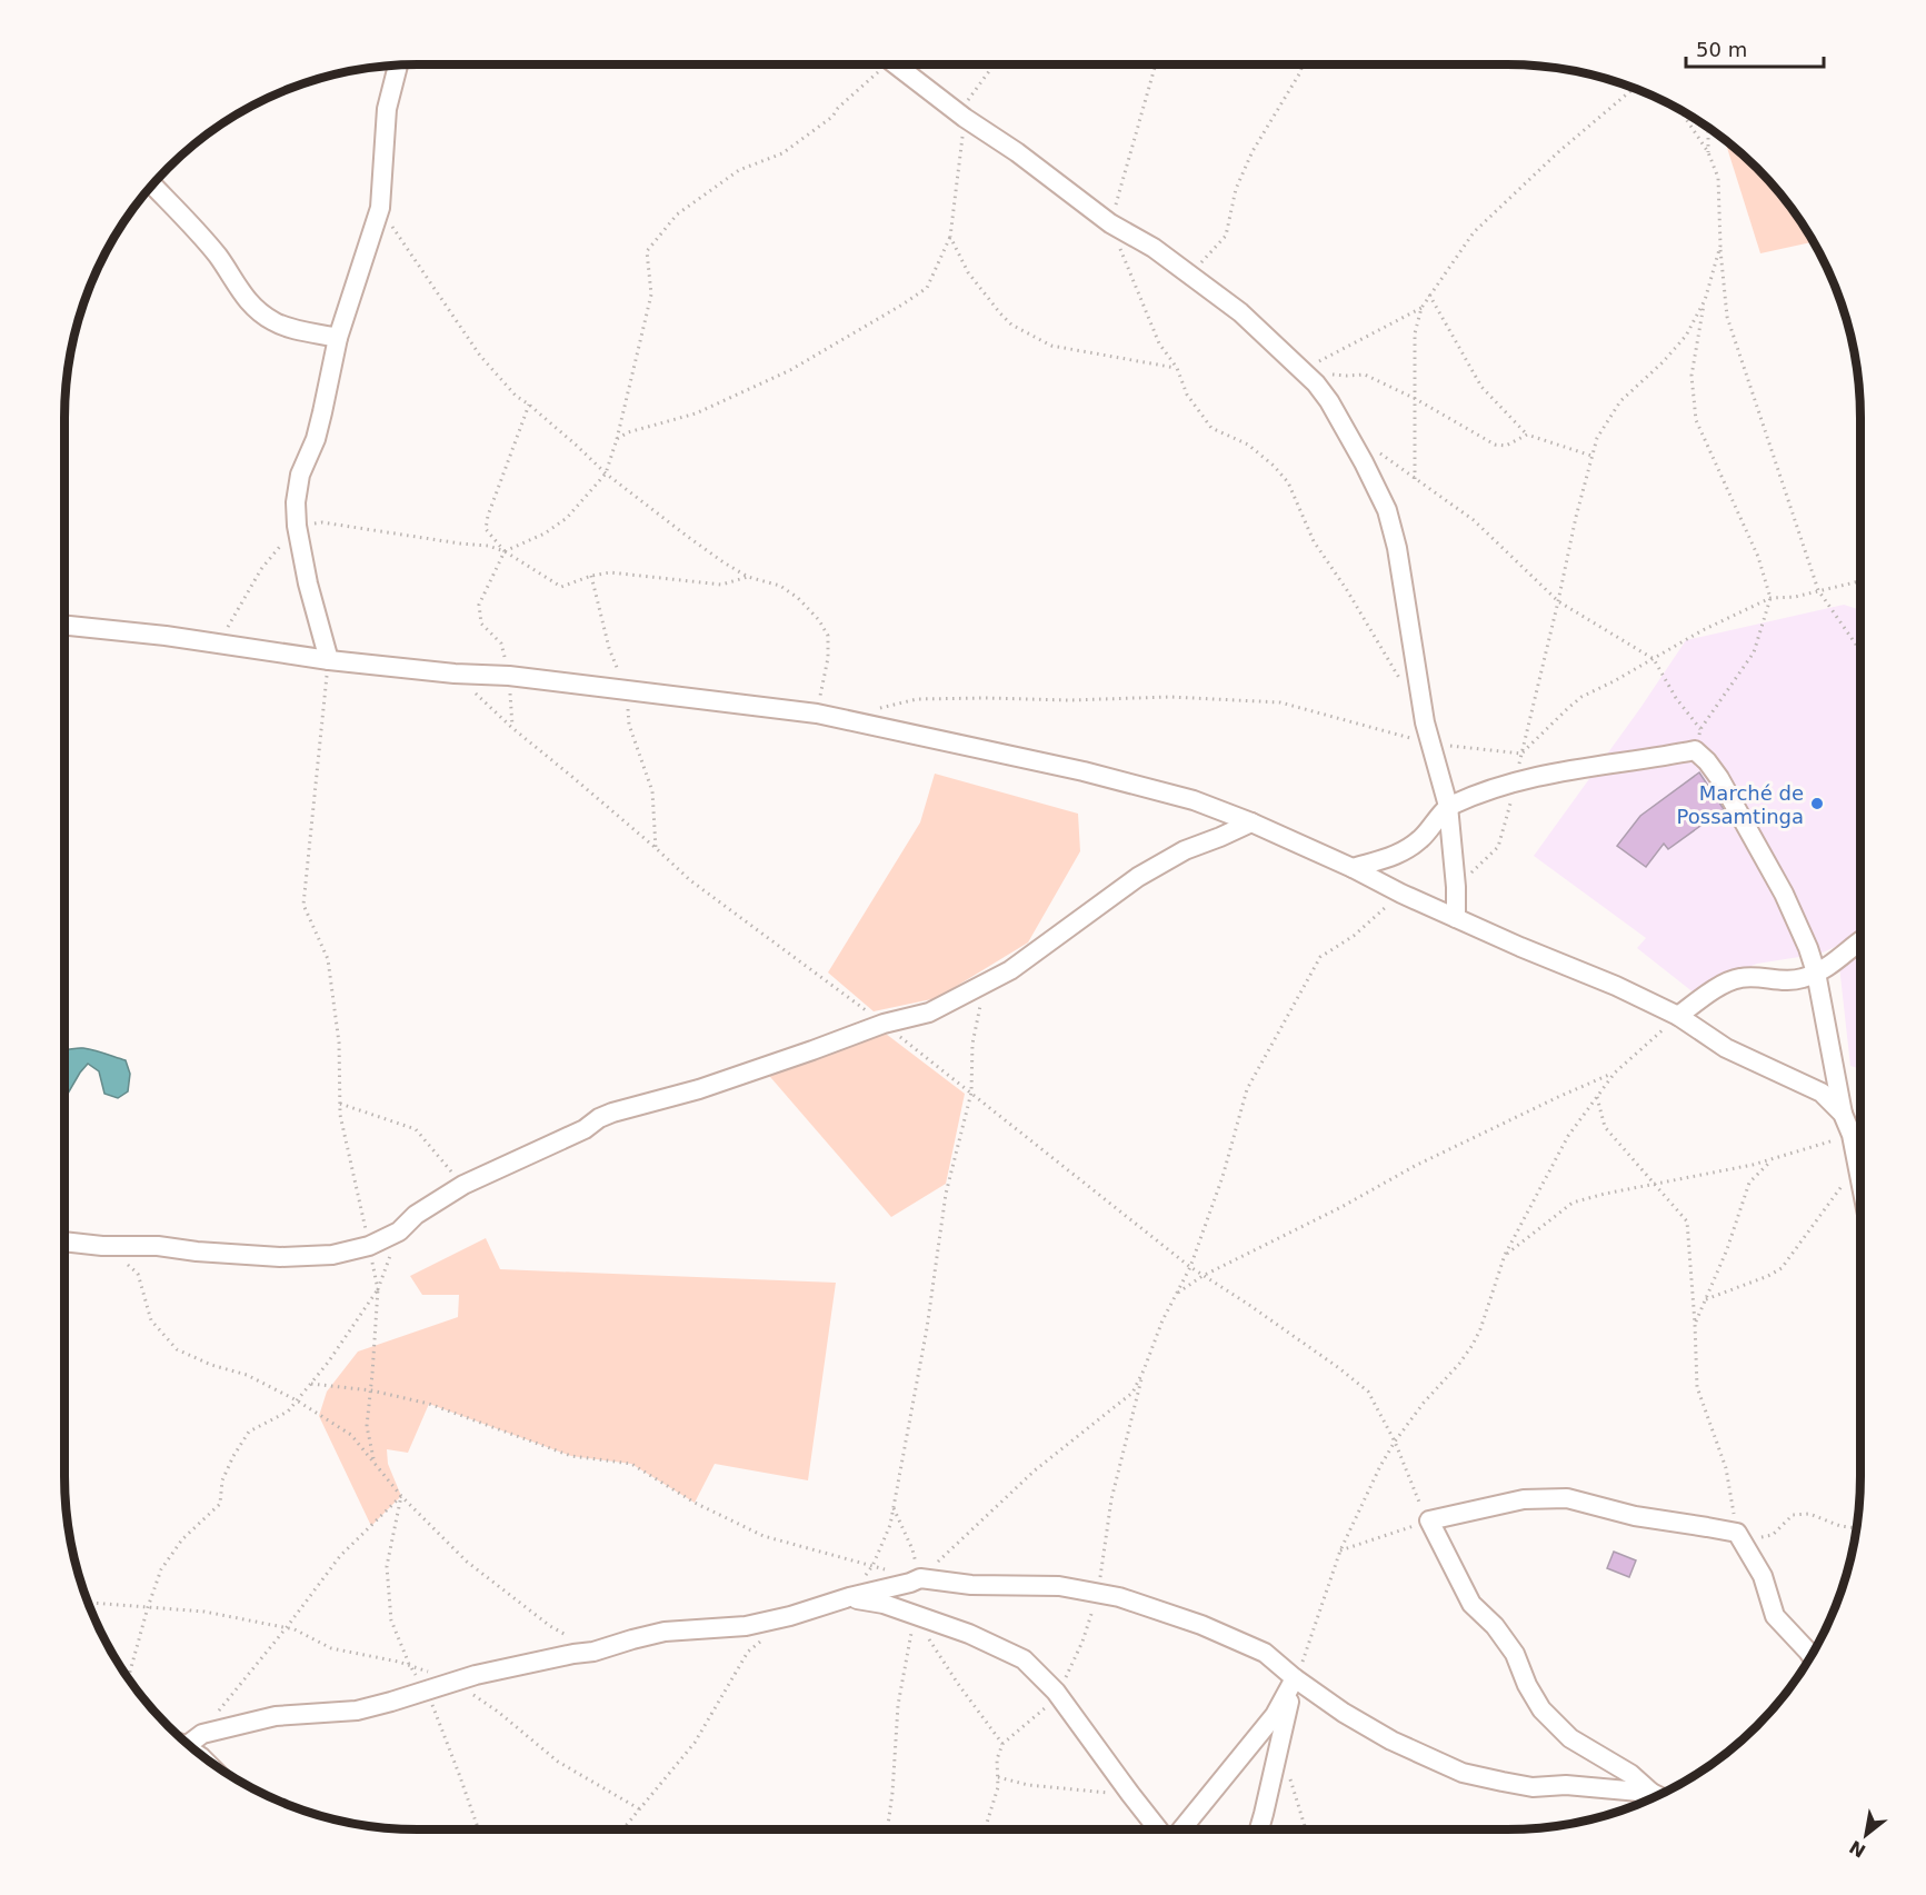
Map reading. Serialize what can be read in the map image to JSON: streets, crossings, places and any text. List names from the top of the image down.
{
  "places": ["Marché de Possamtinga"],
  "scale_bar": "50 m",
  "north": "bottom left"
}
